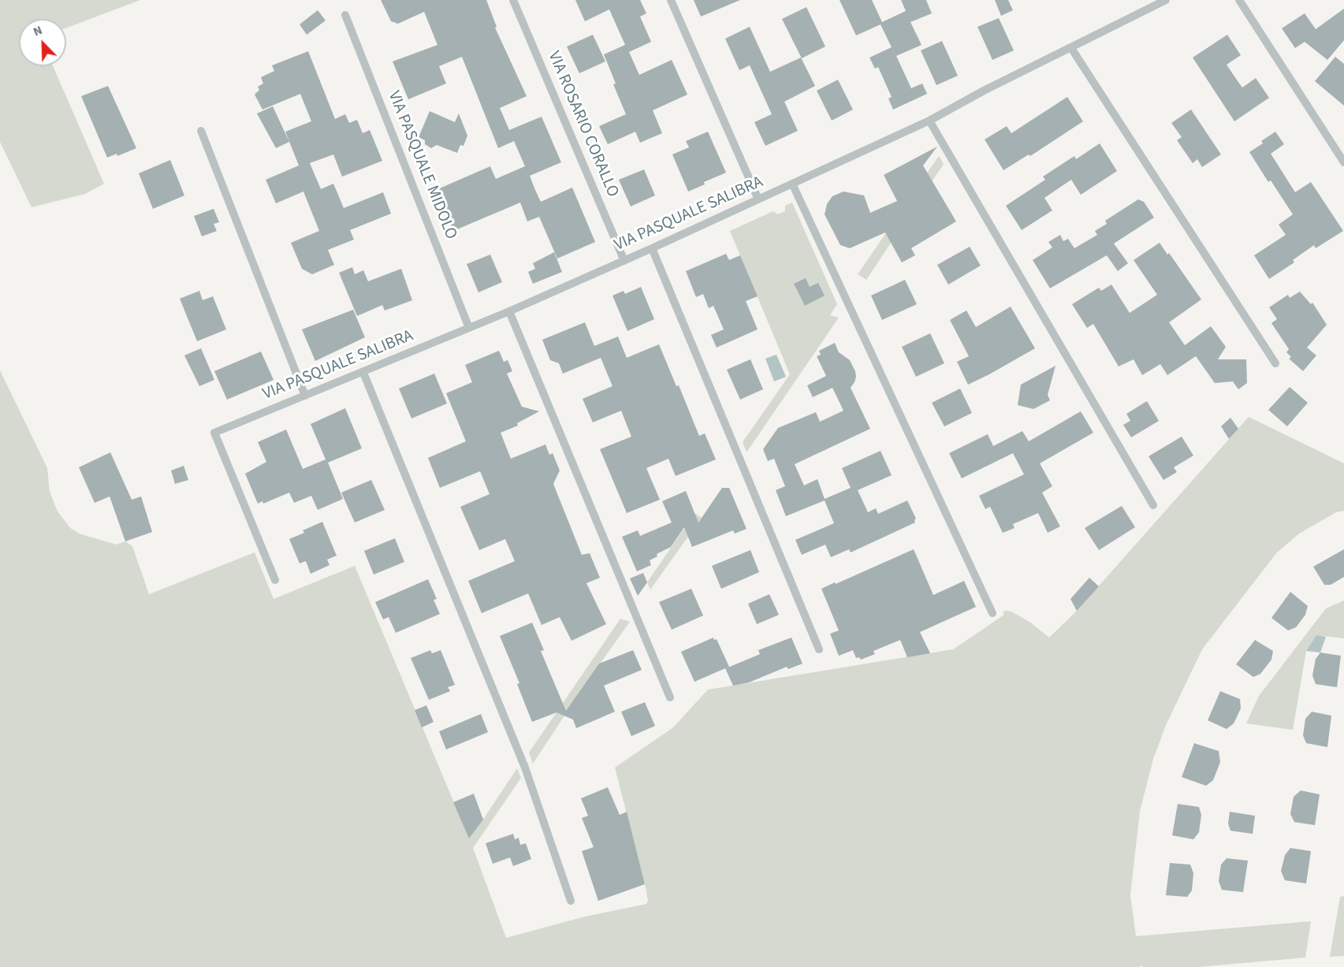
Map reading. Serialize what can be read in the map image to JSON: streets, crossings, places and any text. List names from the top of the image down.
{
  "streets": {
    "street": ["VIA ROSARIO CORALLO", "VIA PASQUALE MIDOLO", "VIA PASQUALE SALIBRA"]
  },
  "crossings": [
    ["VIA ROSARIO CORALLO", "VIA PASQUALE SALIBRA"],
    ["VIA PASQUALE MIDOLO", "VIA PASQUALE SALIBRA"]
  ],
  "north": "top left"
}
